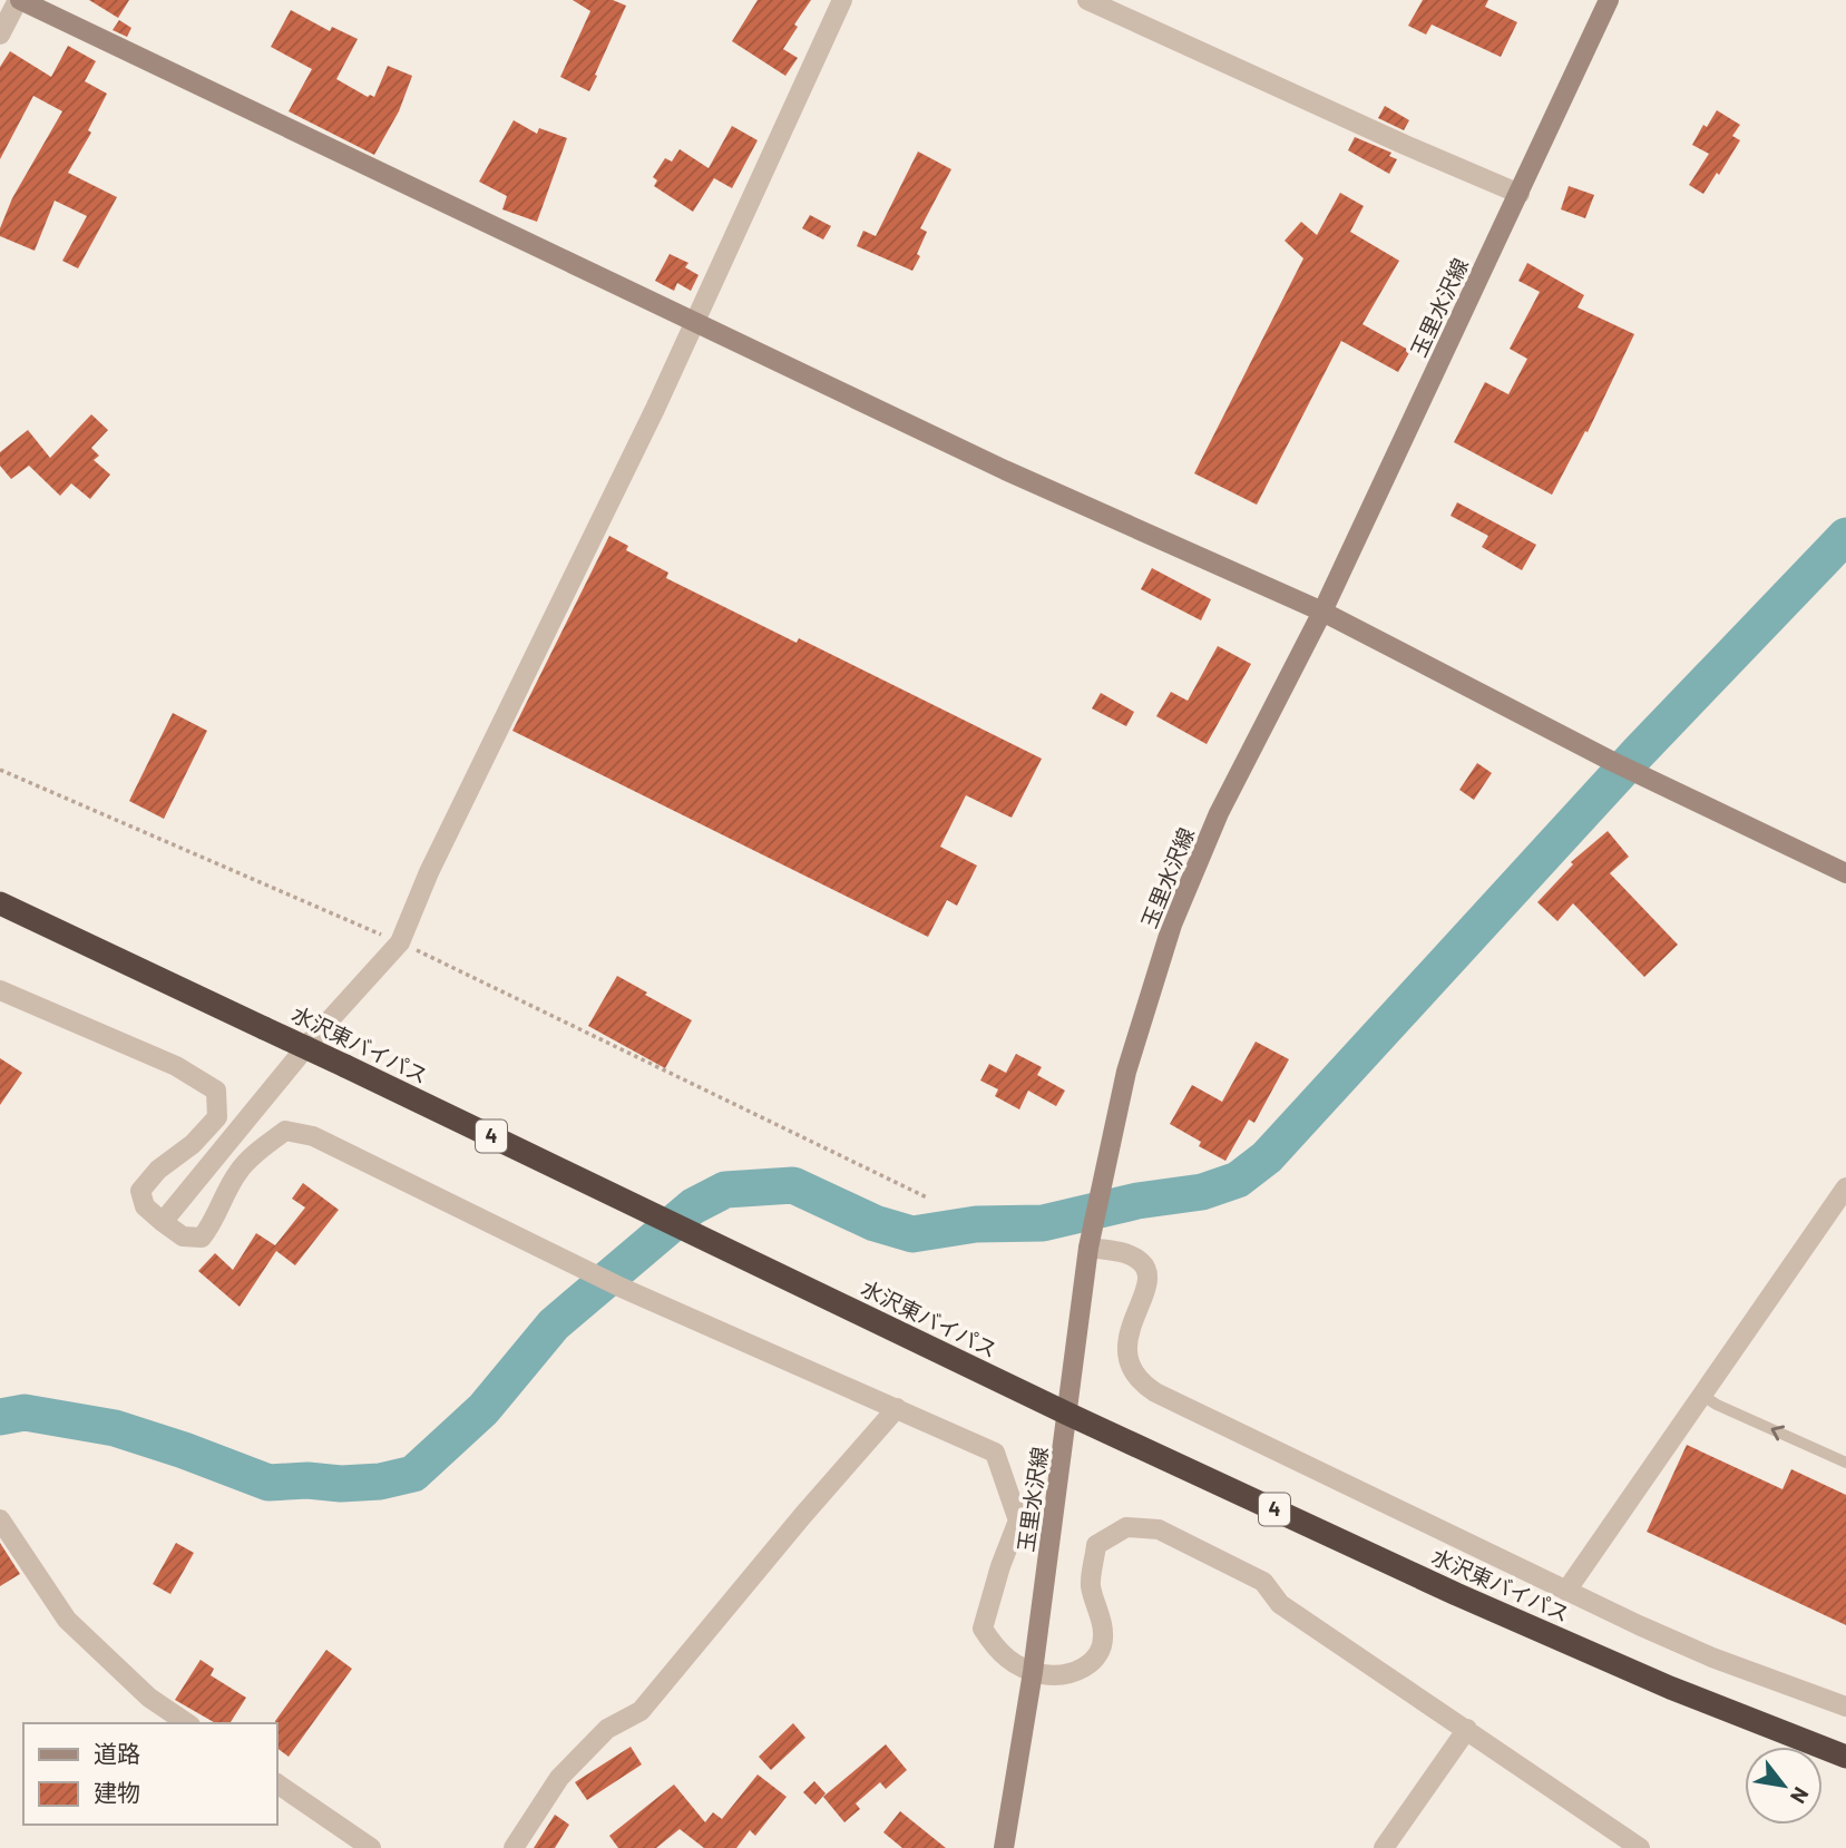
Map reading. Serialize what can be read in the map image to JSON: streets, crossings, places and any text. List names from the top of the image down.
{
  "streets": {
    "highway": ["水沢東バイパス", "4"],
    "street": ["玉里水沢線"]
  },
  "crossings": [
    ["玉里水沢線", "水沢東バイパス"]
  ],
  "legend": ["道路", "建物"],
  "north": "bottom right"
}
